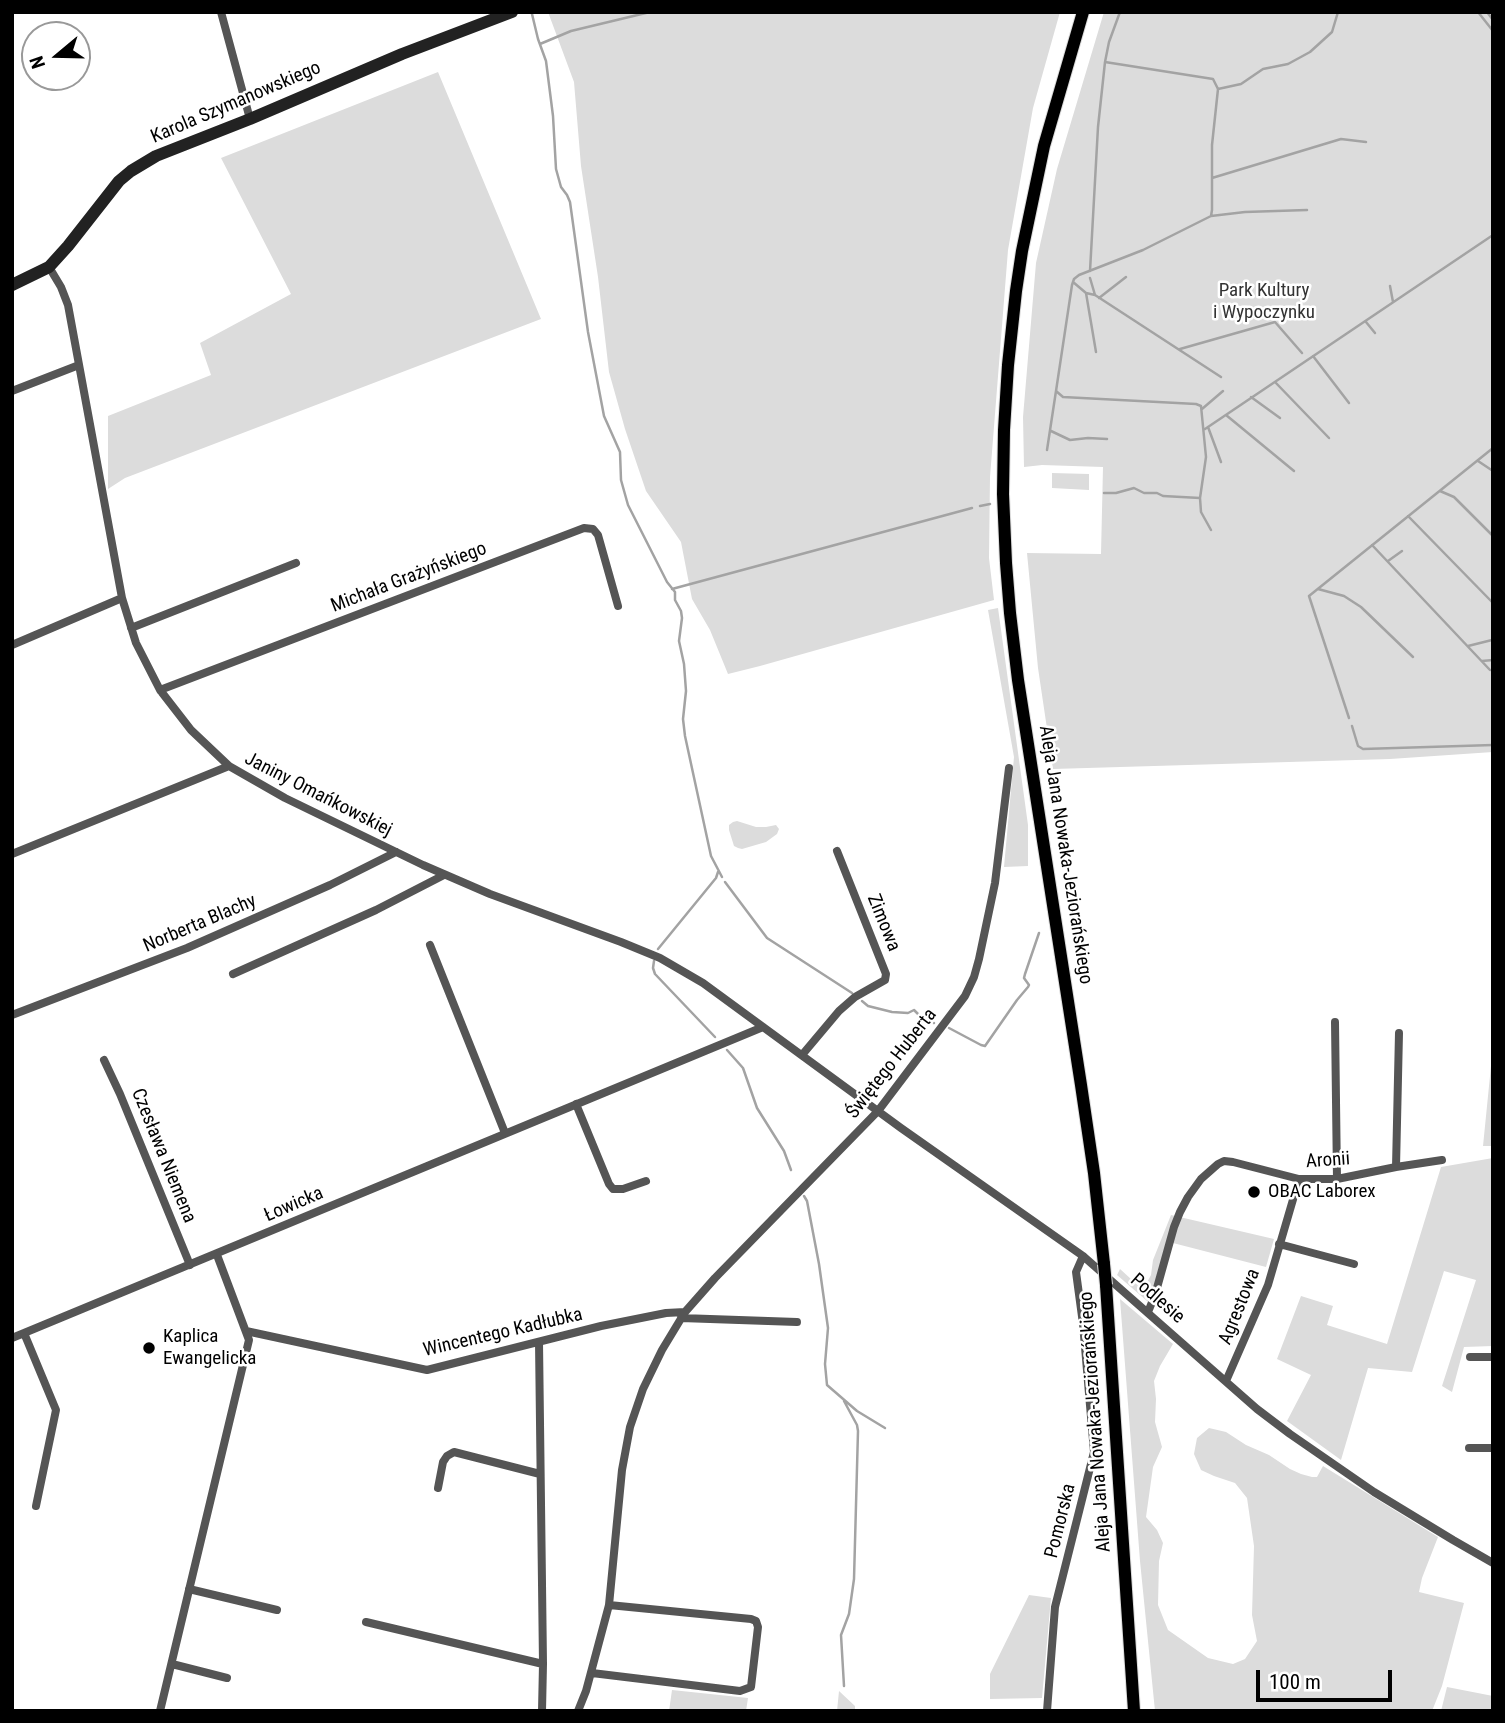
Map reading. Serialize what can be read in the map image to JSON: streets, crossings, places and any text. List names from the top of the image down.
{
  "streets": {
    "main road": ["Aleja Jana Nowaka-Jeziorańskiego"],
    "street": [
      "Karola Szymanowskiego",
      "Michała Grażyńskiego",
      "Janiny Omańkowskiej",
      "Zimowa",
      "Norberta Blachy",
      "Świętego Huberta",
      "Czesława Niemena",
      "Aronii",
      "Łowicka",
      "Podlesie",
      "Agrestowa",
      "Wincentego Kadłubka",
      "Pomorska"
    ]
  },
  "crossings": [
    ["Karola Szymanowskiego", "Janiny Omańkowskiej"],
    ["Michała Grażyńskiego", "Janiny Omańkowskiej"],
    ["Janiny Omańkowskiej", "Zimowa"],
    ["Janiny Omańkowskiej", "Norberta Blachy"],
    ["Janiny Omańkowskiej", "Łowicka"],
    ["Janiny Omańkowskiej", "Podlesie"],
    ["Zimowa", "Podlesie"],
    ["Świętego Huberta", "Podlesie"],
    ["Świętego Huberta", "Wincentego Kadłubka"],
    ["Czesława Niemena", "Łowicka"],
    ["Aronii", "Podlesie"],
    ["Aronii", "Agrestowa"],
    ["Podlesie", "Agrestowa"],
    ["Podlesie", "Pomorska"]
  ],
  "parks": ["Park Kultury i Wypoczynku"],
  "places": ["OBAC Laborex", "Kaplica Ewangelicka"],
  "scale_bar": "100 m",
  "north": "left"
}
